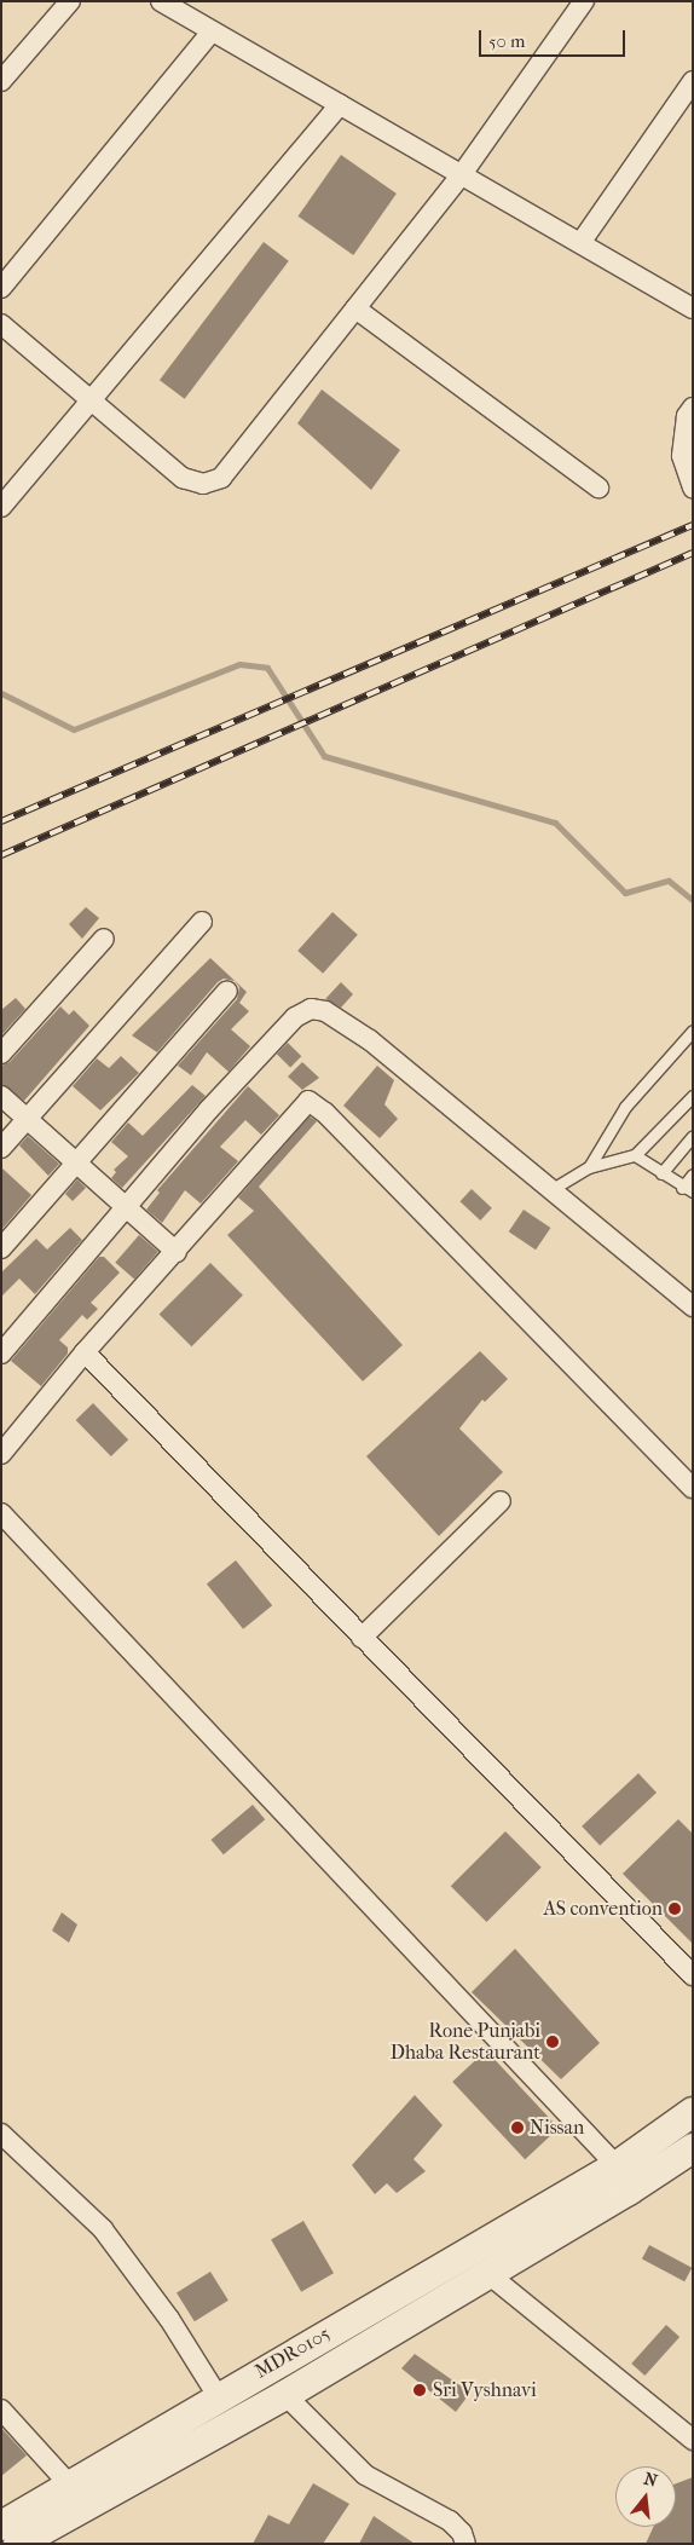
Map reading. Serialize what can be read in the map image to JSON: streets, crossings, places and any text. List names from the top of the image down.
{
  "streets": {
    "main road": ["MDR0105"]
  },
  "places": [
    "AS convention",
    "Rone Punjabi Dhaba Restaurant",
    "Nissan",
    "Sri Vyshnavi"
  ],
  "scale_bar": "50 m",
  "north": "top"
}
